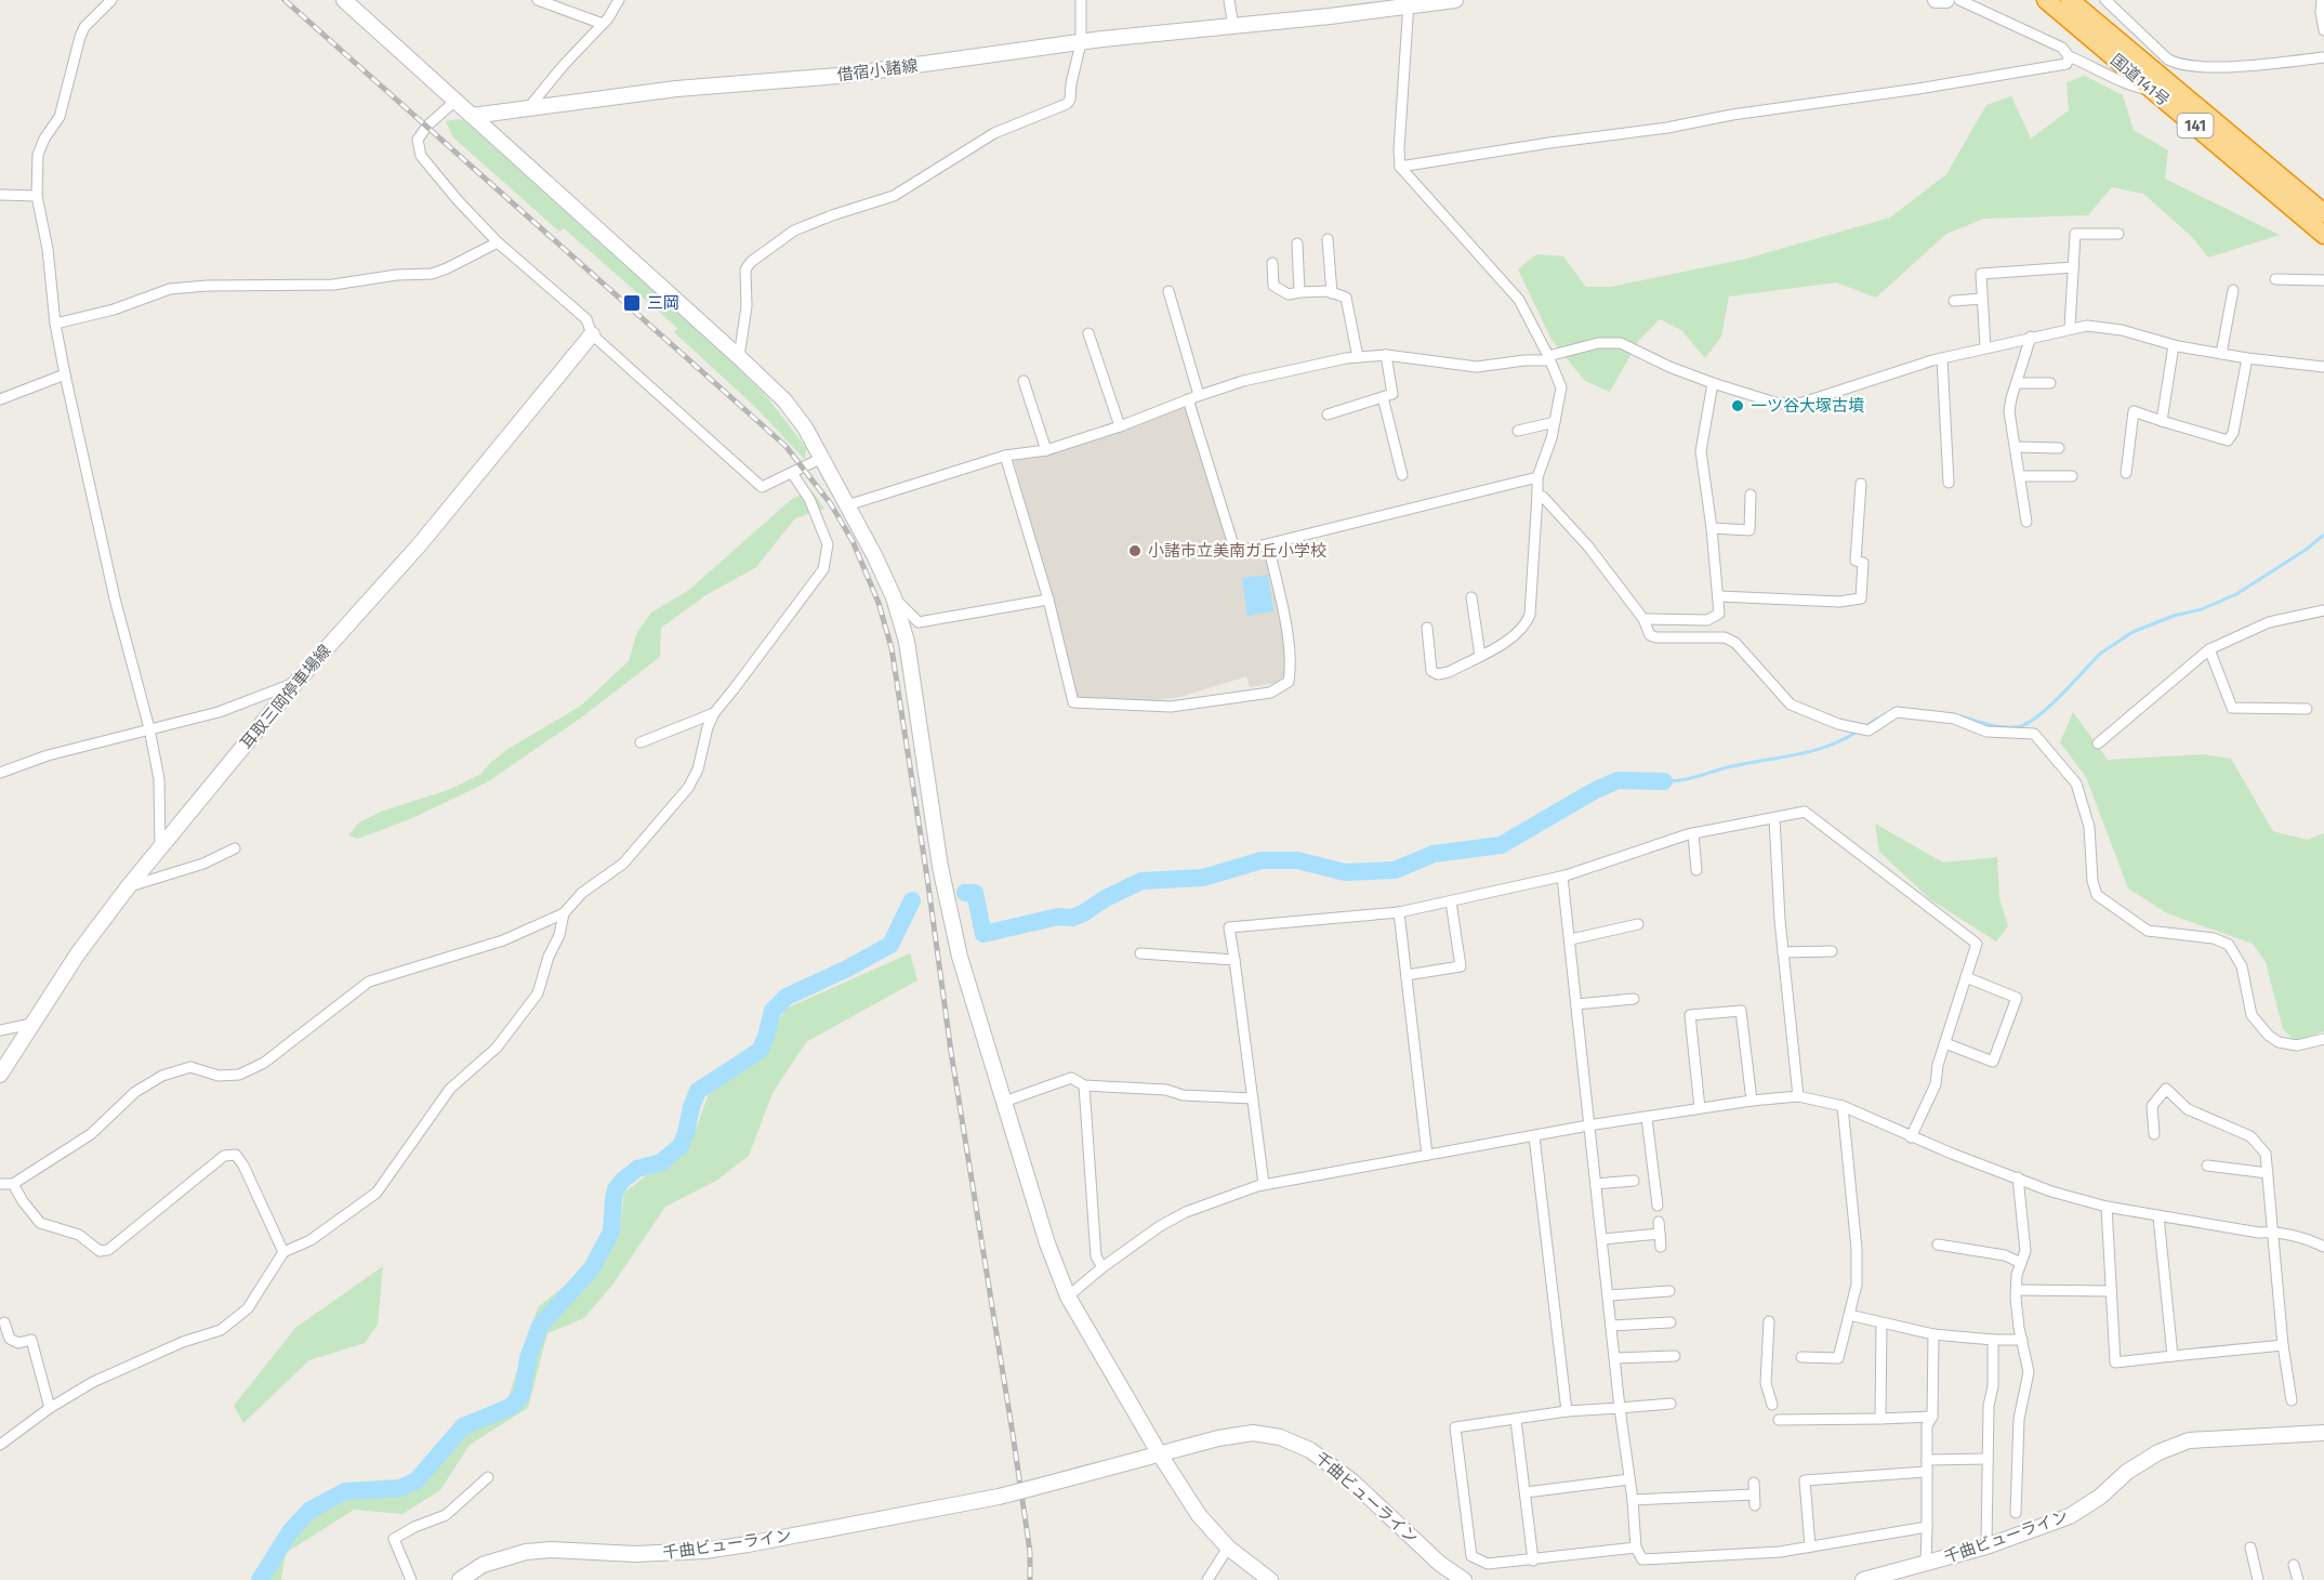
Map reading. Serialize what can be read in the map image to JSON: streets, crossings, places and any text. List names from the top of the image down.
{
  "streets": {
    "highway": ["国道141号", "141"],
    "street": ["借宿小諸線", "耳取三岡停車場線", "千曲ビューライン"]
  },
  "places": {
    "transit": ["三岡"],
    "other": ["一ツ谷大塚古墳", "小諸市立美南ガ丘小学校"]
  }
}
